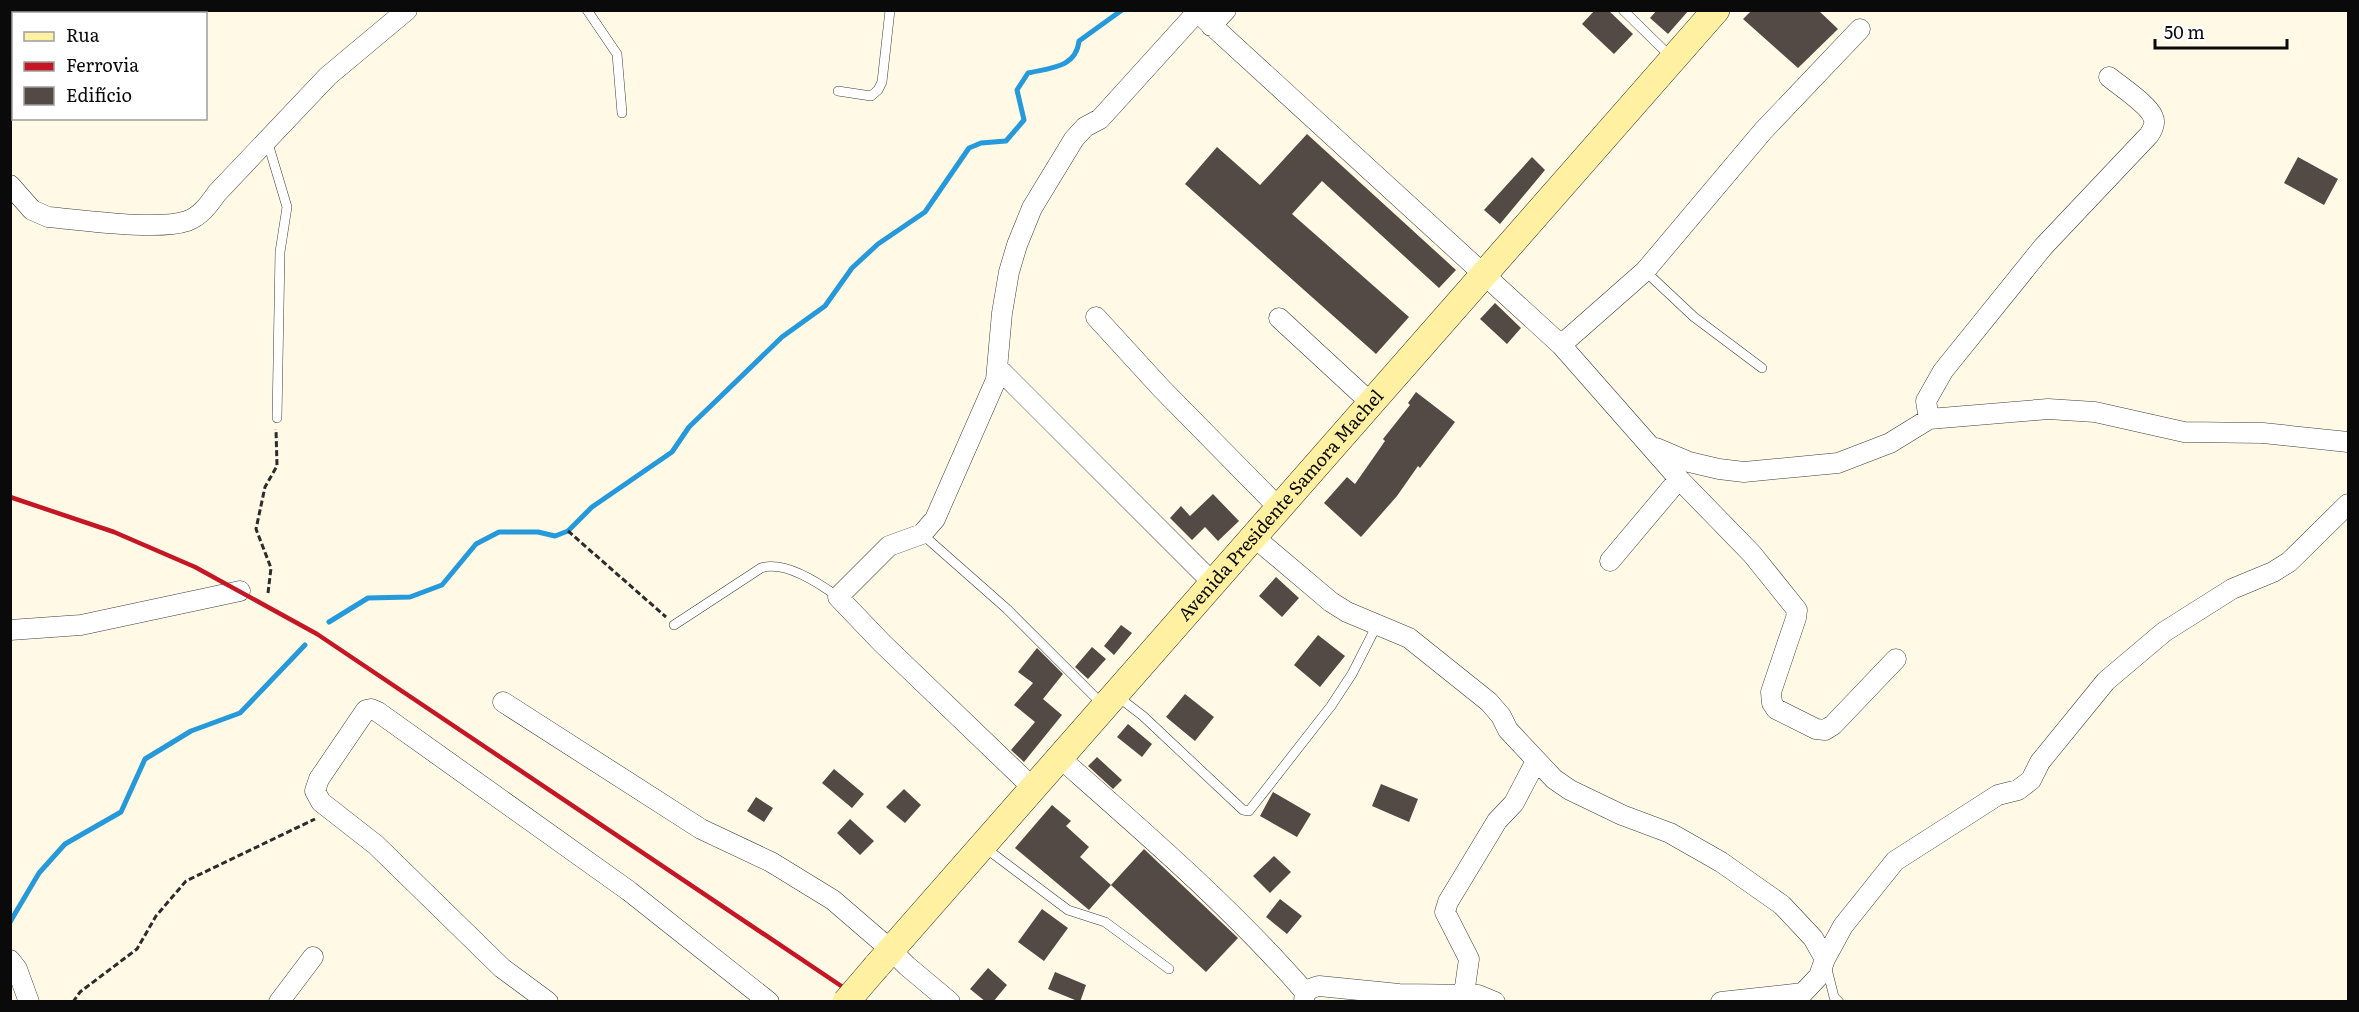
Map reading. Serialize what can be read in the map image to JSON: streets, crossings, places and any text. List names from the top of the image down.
{
  "streets": {
    "main road": ["Avenida Presidente Samora Machel"]
  },
  "legend": ["Rua", "Ferrovia", "Edifício"],
  "scale_bar": "50 m"
}
